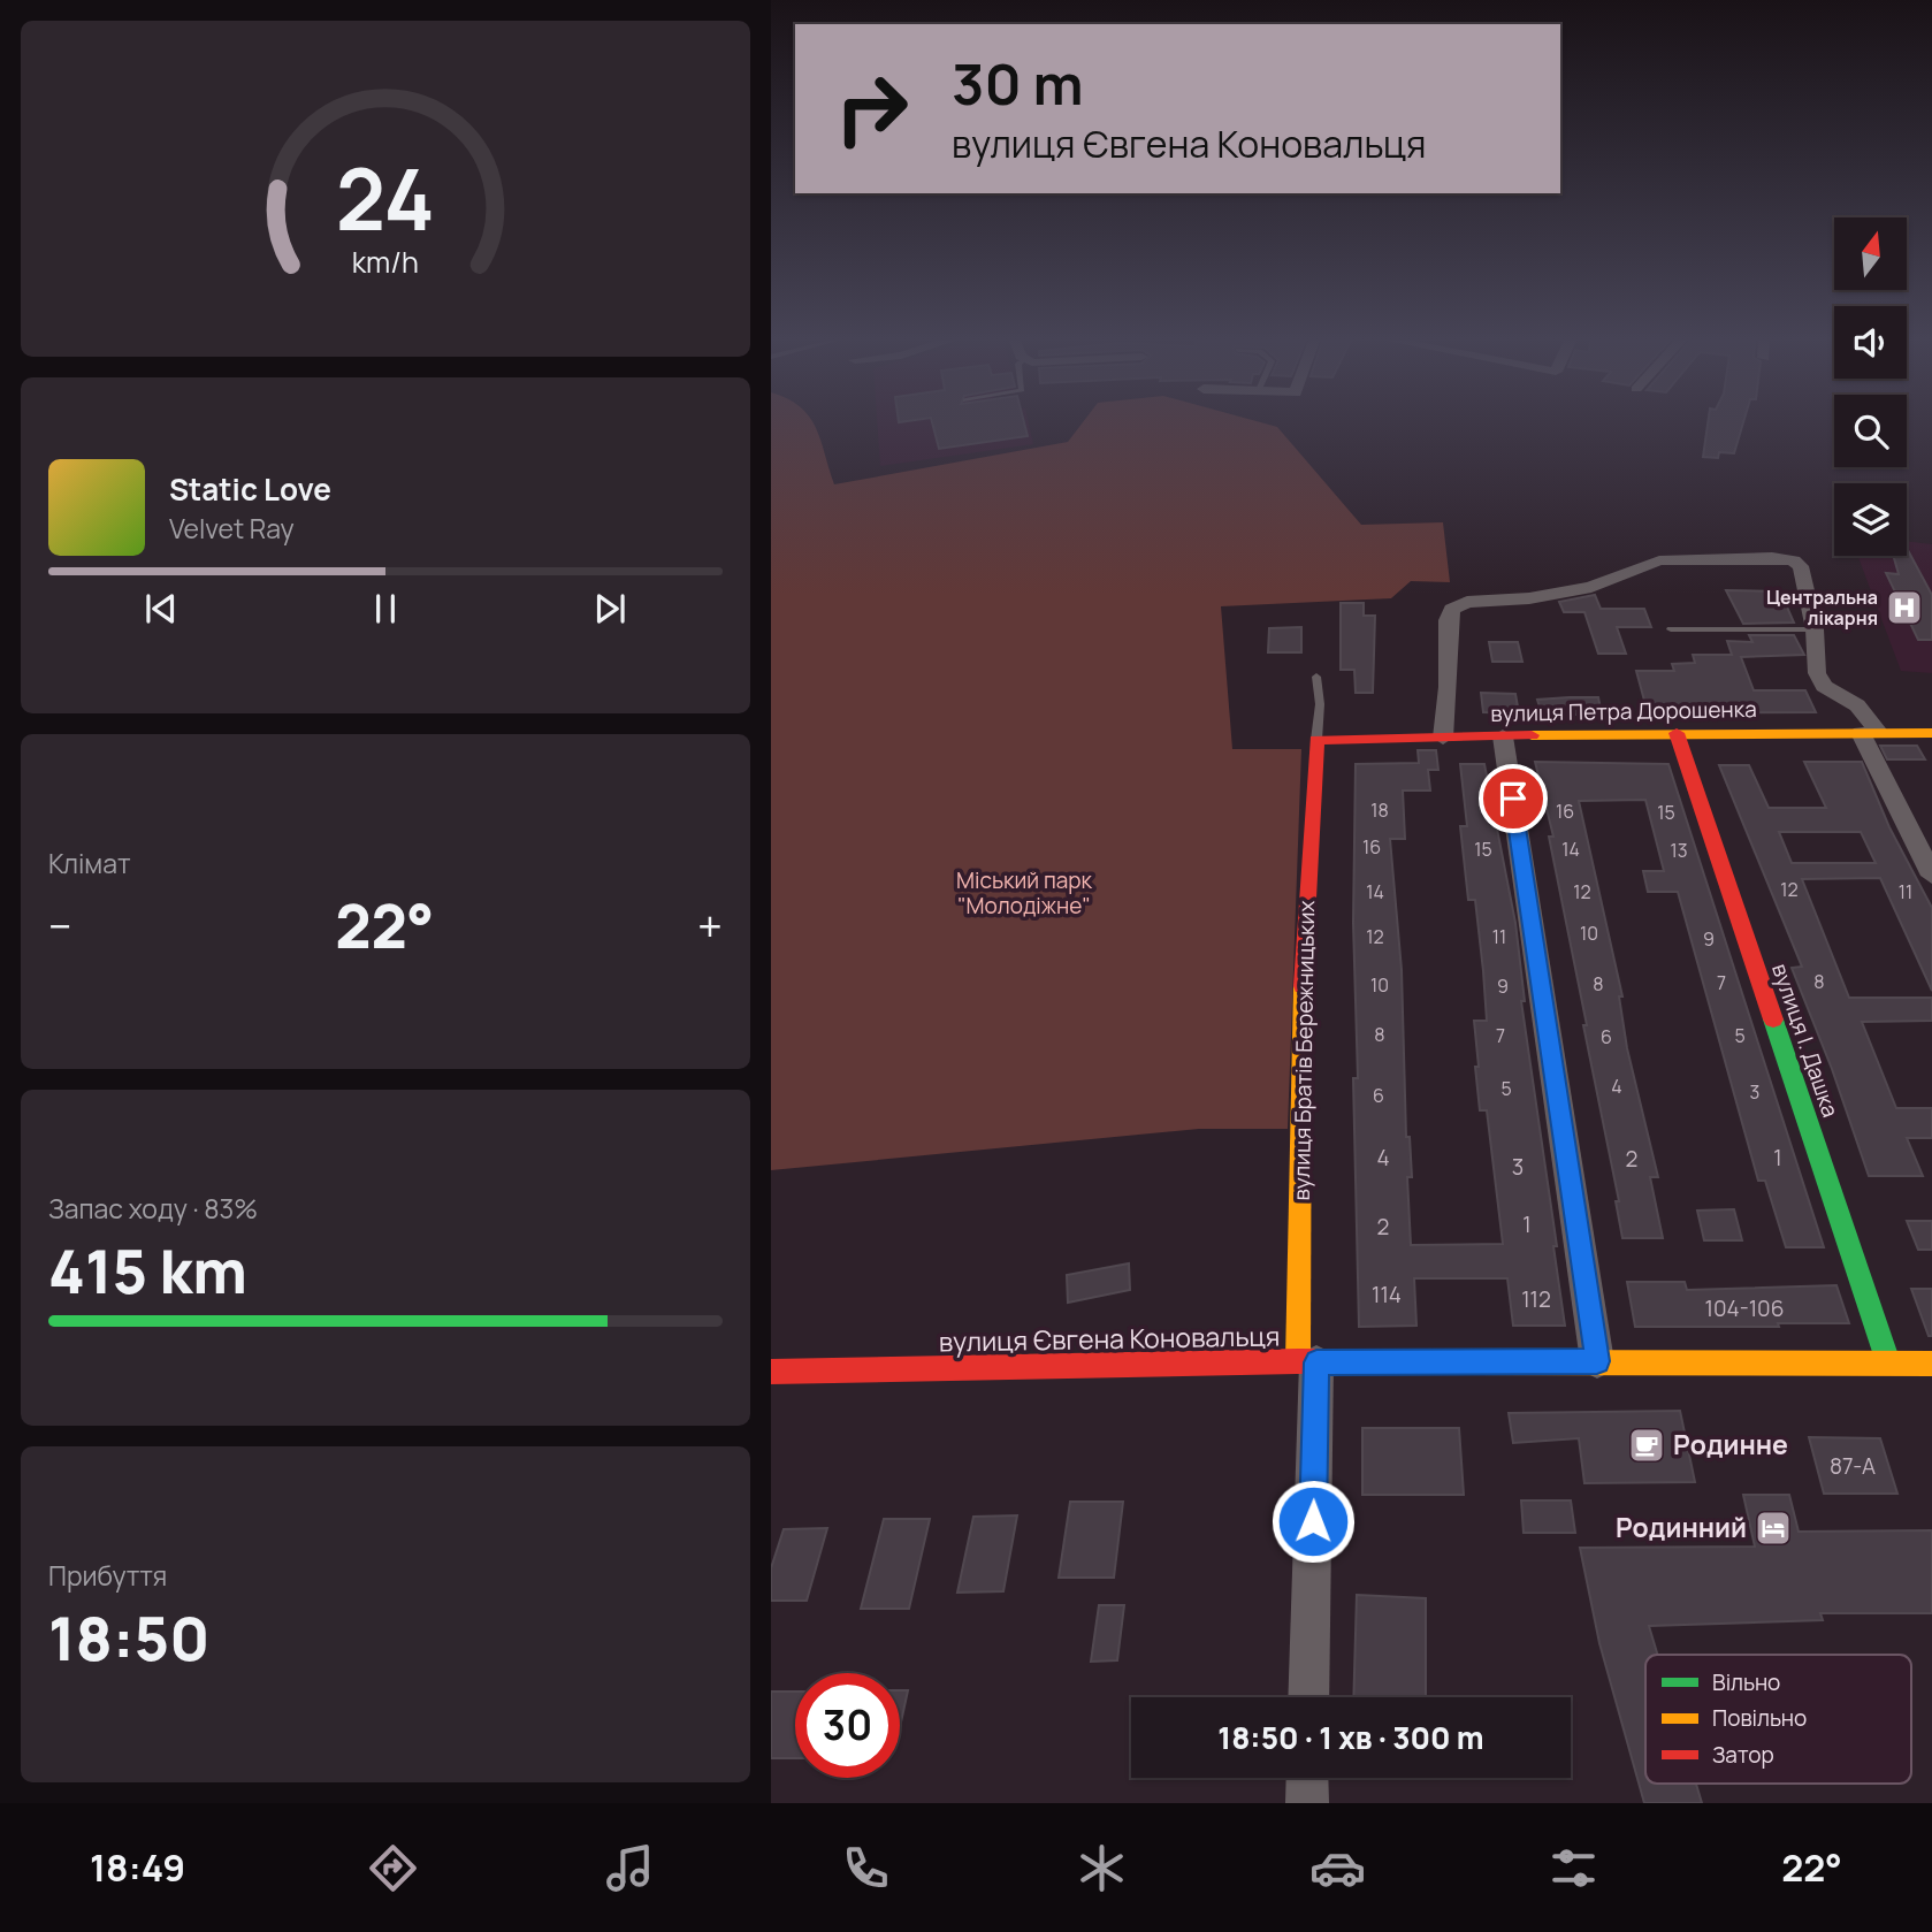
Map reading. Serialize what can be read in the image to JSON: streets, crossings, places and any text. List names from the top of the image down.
{
  "streets": {
    "street": [
      "вулиця Петра Дорошенка",
      "вулиця І. Дашка",
      "вулиця Братів Бережницьких",
      "вулиця Євгена Коновальця"
    ]
  },
  "crossings": [
    ["вулиця Петра Дорошенка", "вулиця І. Дашка"],
    ["вулиця Петра Дорошенка", "вулиця Братів Бережницьких"],
    ["вулиця І. Дашка", "вулиця Євгена Коновальця"],
    ["вулиця Братів Бережницьких", "вулиця Євгена Коновальця"]
  ],
  "parks": ["Міський парк \"Молодіжне\""],
  "places": {
    "hospital": ["Центральна лікарня"],
    "cafe": ["Родинне"],
    "hotel": ["Родинний"]
  },
  "house_numbers": [
    "18",
    "16",
    "15",
    "16",
    "15",
    "14",
    "13",
    "12",
    "14",
    "12",
    "11",
    "10",
    "12",
    "11",
    "9",
    "8",
    "7",
    "8",
    "10",
    "9",
    "8",
    "7",
    "5",
    "6",
    "4",
    "5",
    "3",
    "6",
    "4",
    "1",
    "2",
    "3",
    "1",
    "2",
    "114",
    "112",
    "104-106",
    "87-А"
  ],
  "legend": ["Вільно", "Повільно", "Затор"],
  "north": "top",
  "page": {
    "turn": ["30 m", "вулиця Євгена Коновальця"],
    "song": ["Static Love", "Velvet Ray"],
    "tile": [
      "Клімат",
      ["Запас ходу · 83%", "415 km"],
      ["Прибуття", "18:50"]
    ],
    "heat": ["−", "22°", "+"],
    "limit": "30",
    "trip": "18:50 · 1 хв · 300 m",
    "tabs": ["18:49", "22°"],
    "gauge": ["24", "km/h"]
  }
}
